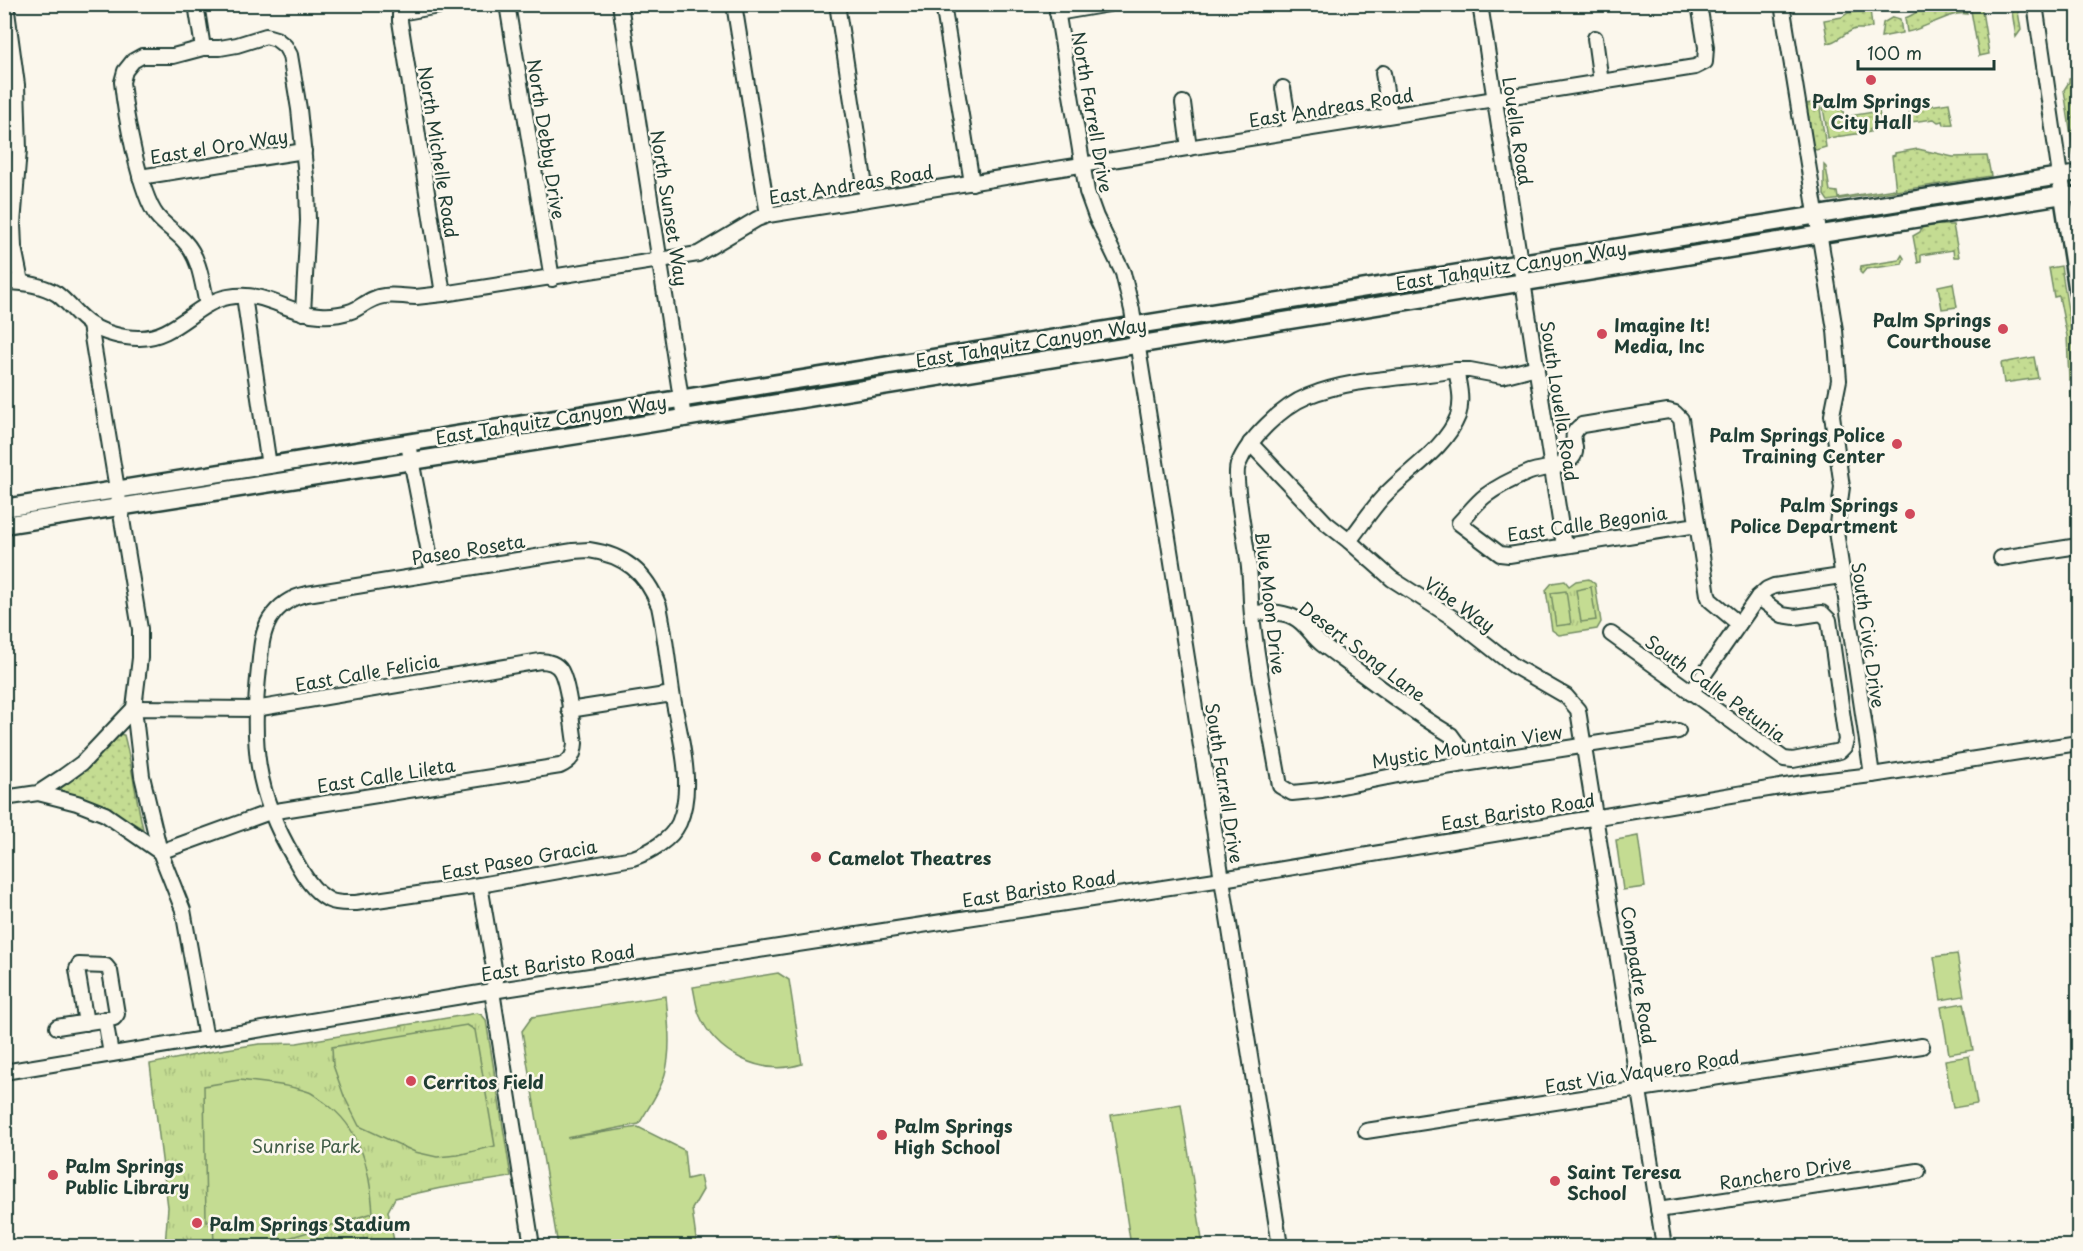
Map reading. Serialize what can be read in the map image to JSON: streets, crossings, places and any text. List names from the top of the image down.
{
  "streets": {
    "main road": ["East Tahquitz Canyon Way"],
    "street": [
      "East Andreas Road",
      "North Farrell Drive",
      "Louella Road",
      "North Debby Drive",
      "East el Oro Way",
      "North Michelle Road",
      "North Sunset Way",
      "South Louella Road",
      "East Calle Begonia",
      "Paseo Roseta",
      "Blue Moon Drive",
      "Vibe Way",
      "South Civic Drive",
      "Desert Song Lane",
      "East Calle Felicia",
      "South Calle Petunia",
      "Mystic Mountain View",
      "East Calle Lileta",
      "South Farrell Drive",
      "East Baristo Road",
      "East Paseo Gracia",
      "Compadre Road",
      "East Via Vaquero Road",
      "Ranchero Drive"
    ]
  },
  "crossings": [
    ["East Andreas Road", "North Farrell Drive"],
    ["East Andreas Road", "Louella Road"],
    ["East Andreas Road", "North Debby Drive"],
    ["East Andreas Road", "North Michelle Road"],
    ["East Andreas Road", "North Sunset Way"],
    ["North Farrell Drive", "East Tahquitz Canyon Way"],
    ["North Farrell Drive", "South Farrell Drive"],
    ["Louella Road", "East Tahquitz Canyon Way"],
    ["Louella Road", "South Louella Road"],
    ["North Sunset Way", "East Tahquitz Canyon Way"],
    ["East Tahquitz Canyon Way", "South Louella Road"],
    ["East Tahquitz Canyon Way", "South Civic Drive"],
    ["East Tahquitz Canyon Way", "South Farrell Drive"],
    ["South Louella Road", "East Calle Begonia"],
    ["South Louella Road", "Blue Moon Drive"],
    ["Paseo Roseta", "East Calle Felicia"],
    ["Paseo Roseta", "East Calle Lileta"],
    ["Paseo Roseta", "East Paseo Gracia"],
    ["Blue Moon Drive", "Vibe Way"],
    ["Blue Moon Drive", "Desert Song Lane"],
    ["Blue Moon Drive", "Mystic Mountain View"],
    ["Vibe Way", "Mystic Mountain View"],
    ["Vibe Way", "East Baristo Road"],
    ["Vibe Way", "Compadre Road"],
    ["South Civic Drive", "East Baristo Road"],
    ["Desert Song Lane", "Mystic Mountain View"],
    ["East Calle Felicia", "East Calle Lileta"],
    ["East Calle Lileta", "East Paseo Gracia"],
    ["South Farrell Drive", "East Baristo Road"],
    ["East Baristo Road", "Compadre Road"],
    ["Compadre Road", "East Via Vaquero Road"],
    ["Compadre Road", "Ranchero Drive"]
  ],
  "parks": ["Sunrise Park"],
  "places": [
    "Palm Springs City Hall",
    "Palm Springs Courthouse",
    "Imagine It! Media, Inc",
    "Palm Springs Police Training Center",
    "Palm Springs Police Department",
    "Camelot Theatres",
    "Cerritos Field",
    "Palm Springs High School",
    "Palm Springs Public Library",
    "Saint Teresa School",
    "Palm Springs Stadium"
  ],
  "scale_bar": "100 m"
}
